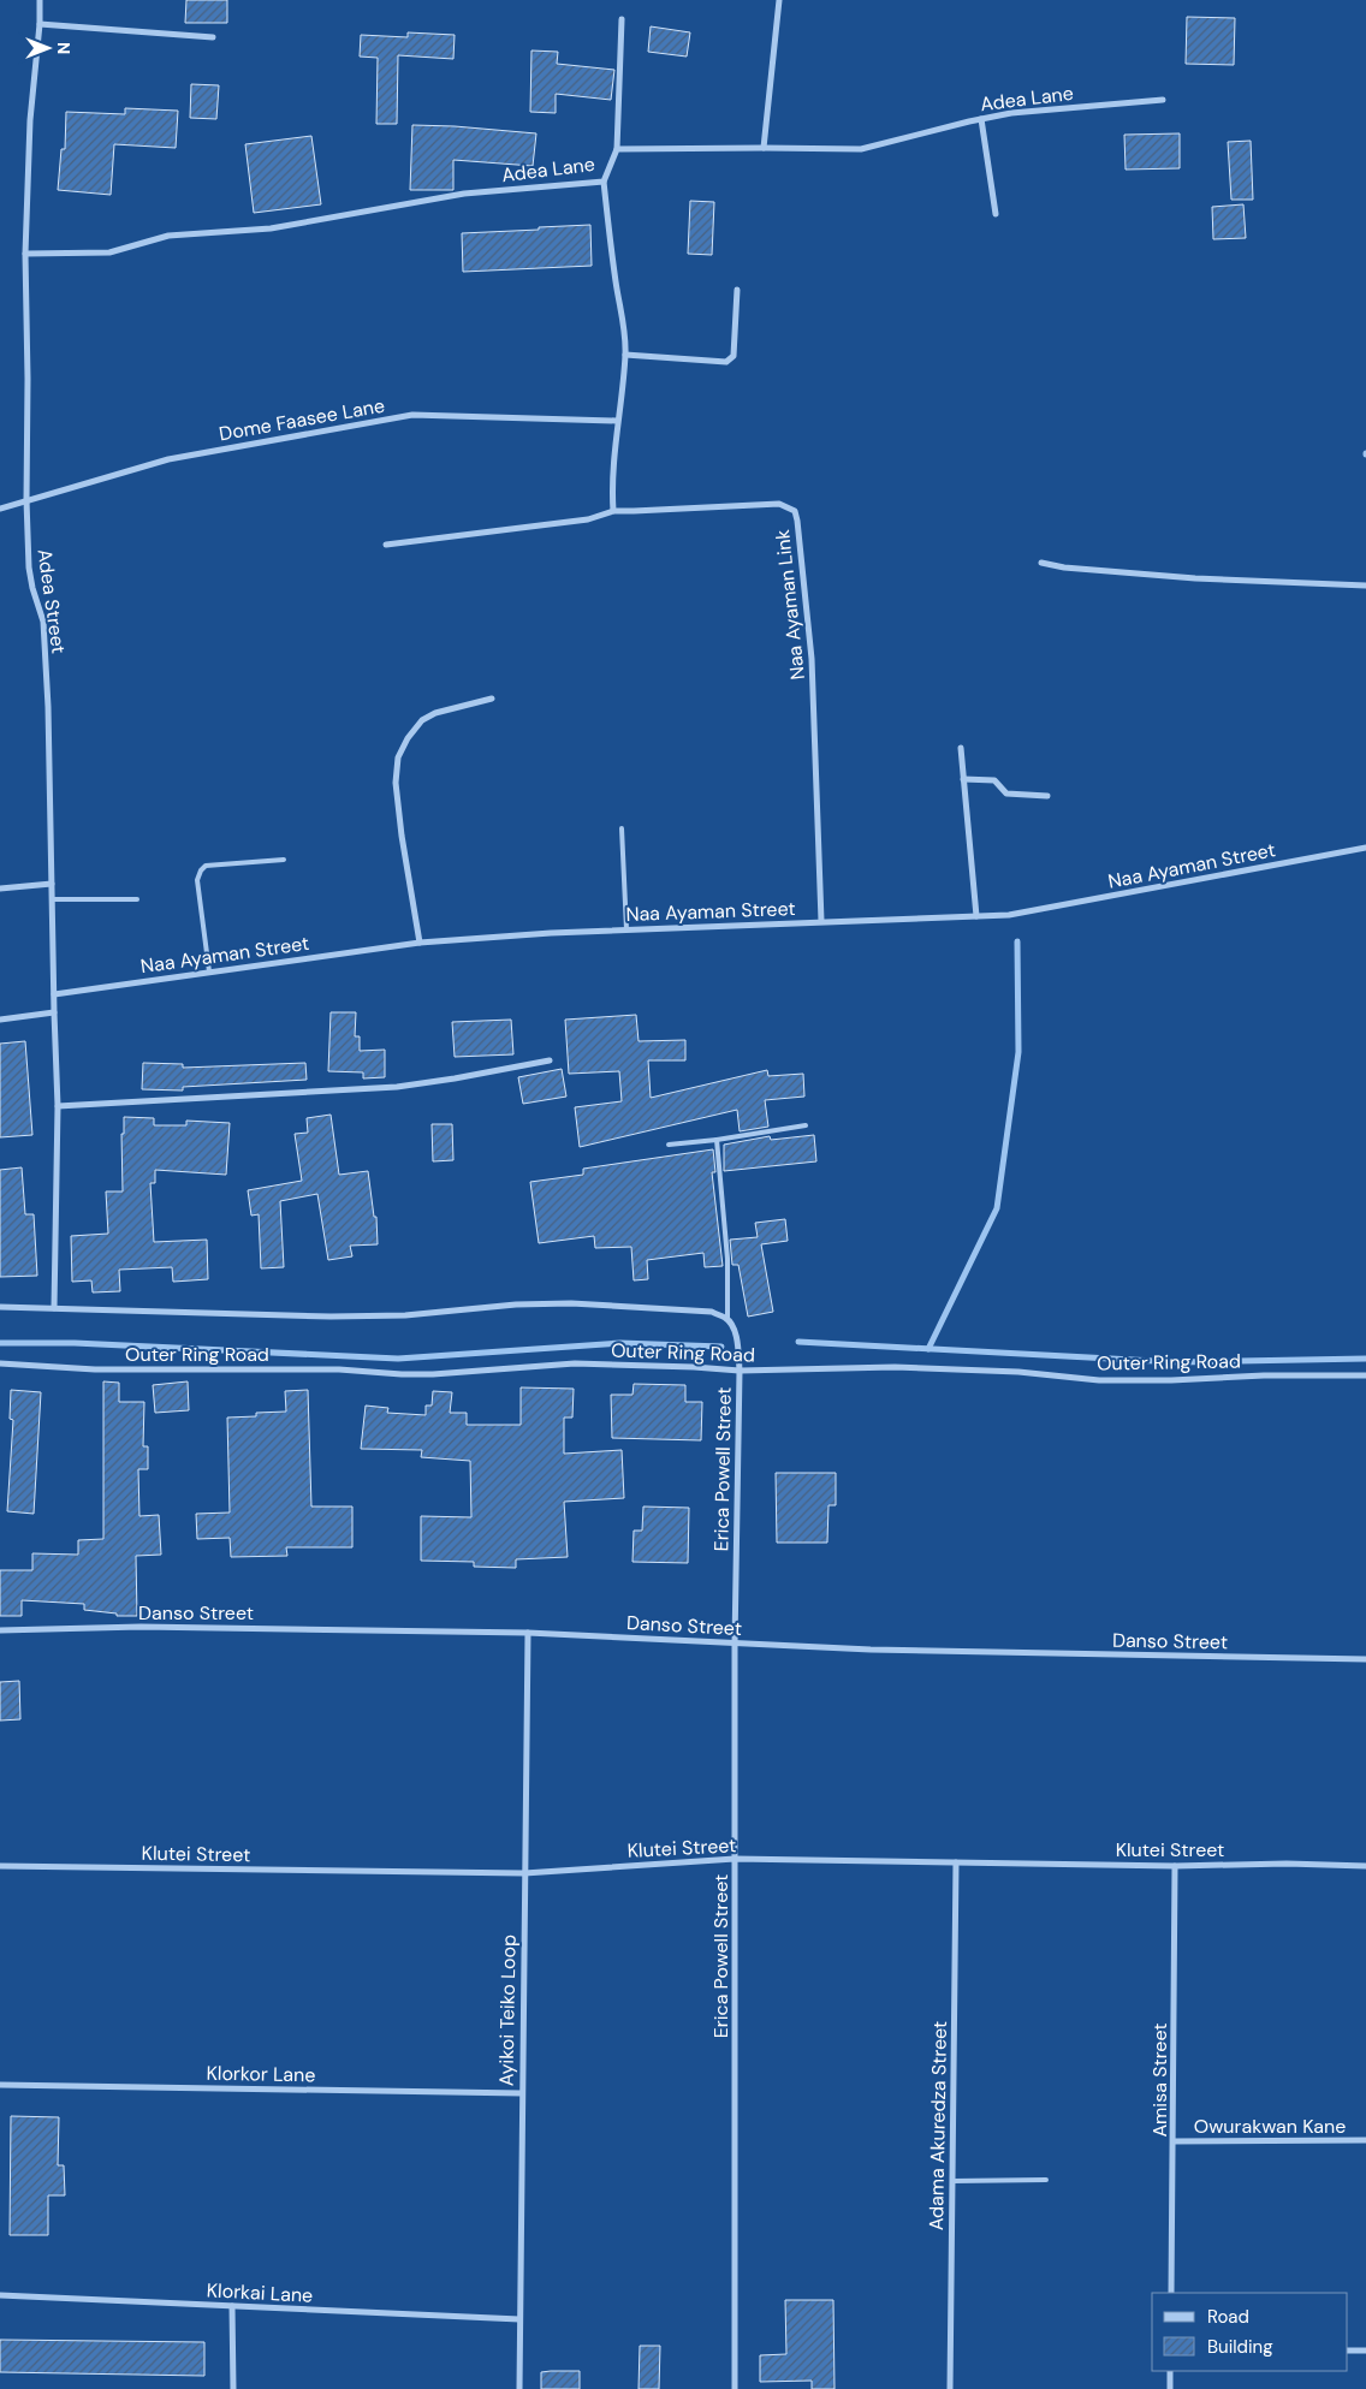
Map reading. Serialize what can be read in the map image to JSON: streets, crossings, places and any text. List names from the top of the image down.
{
  "streets": {
    "street": [
      "Adea Lane",
      "Dome Faasee Lane",
      "Adea Street",
      "Naa Ayaman Link",
      "Naa Ayaman Street",
      "Outer Ring Road",
      "Erica Powell Street",
      "Danso Street",
      "Klutei Street",
      "Ayikoi Teiko Loop",
      "Klorkor Lane",
      "Amisa Street",
      "Adama Akuredza Street",
      "Owurakwan Kane",
      "Klorkai Lane"
    ]
  },
  "crossings": [
    ["Adea Lane", "Adea Street"],
    ["Dome Faasee Lane", "Adea Street"],
    ["Adea Street", "Naa Ayaman Street"],
    ["Naa Ayaman Link", "Naa Ayaman Street"],
    ["Outer Ring Road", "Erica Powell Street"],
    ["Erica Powell Street", "Danso Street"],
    ["Erica Powell Street", "Klutei Street"],
    ["Danso Street", "Ayikoi Teiko Loop"],
    ["Klutei Street", "Ayikoi Teiko Loop"],
    ["Klutei Street", "Amisa Street"],
    ["Klutei Street", "Adama Akuredza Street"],
    ["Ayikoi Teiko Loop", "Klorkor Lane"],
    ["Ayikoi Teiko Loop", "Klorkai Lane"],
    ["Amisa Street", "Owurakwan Kane"]
  ],
  "legend": ["Road", "Building"],
  "north": "right"
}
